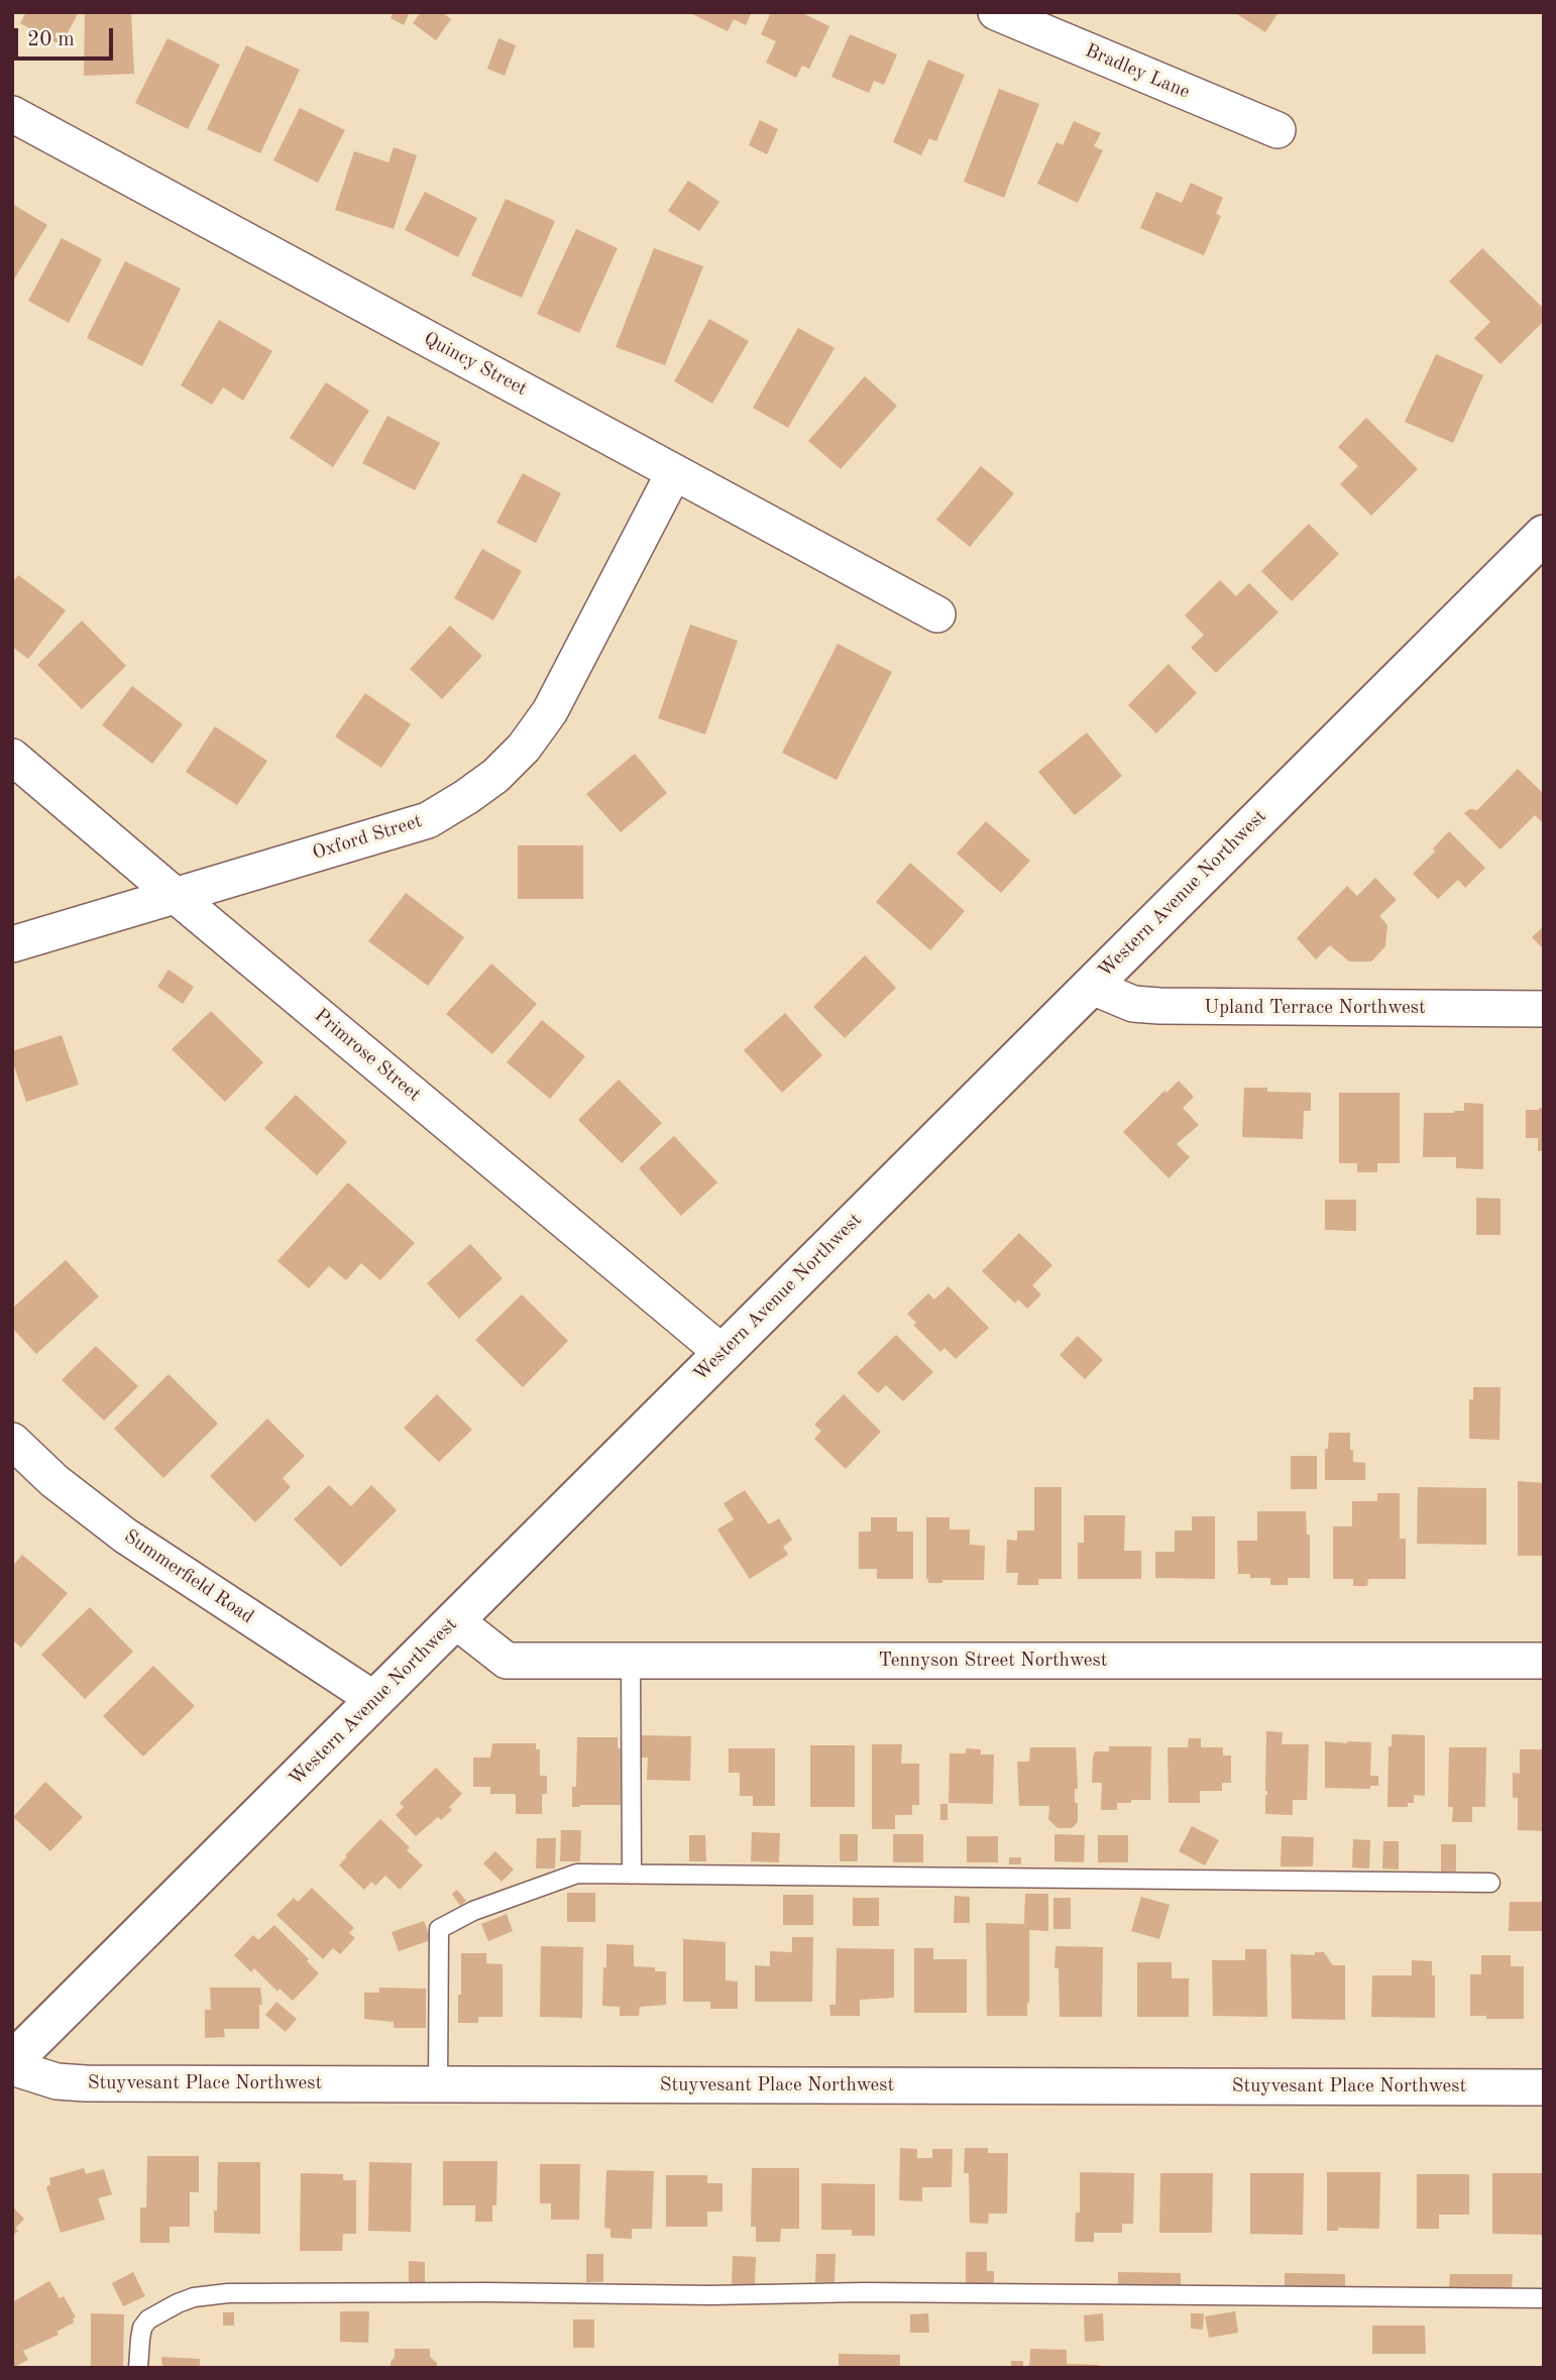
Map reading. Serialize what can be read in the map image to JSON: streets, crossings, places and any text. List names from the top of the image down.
{
  "streets": {
    "street": [
      "Bradley Lane",
      "Quincy Street",
      "Oxford Street",
      "Western Avenue Northwest",
      "Upland Terrace Northwest",
      "Primrose Street",
      "Summerfield Road",
      "Tennyson Street Northwest",
      "Stuyvesant Place Northwest"
    ]
  },
  "crossings": [
    ["Quincy Street", "Oxford Street"],
    ["Oxford Street", "Primrose Street"],
    ["Western Avenue Northwest", "Upland Terrace Northwest"],
    ["Western Avenue Northwest", "Primrose Street"],
    ["Western Avenue Northwest", "Summerfield Road"],
    ["Western Avenue Northwest", "Tennyson Street Northwest"]
  ],
  "scale_bar": "20 m"
}
